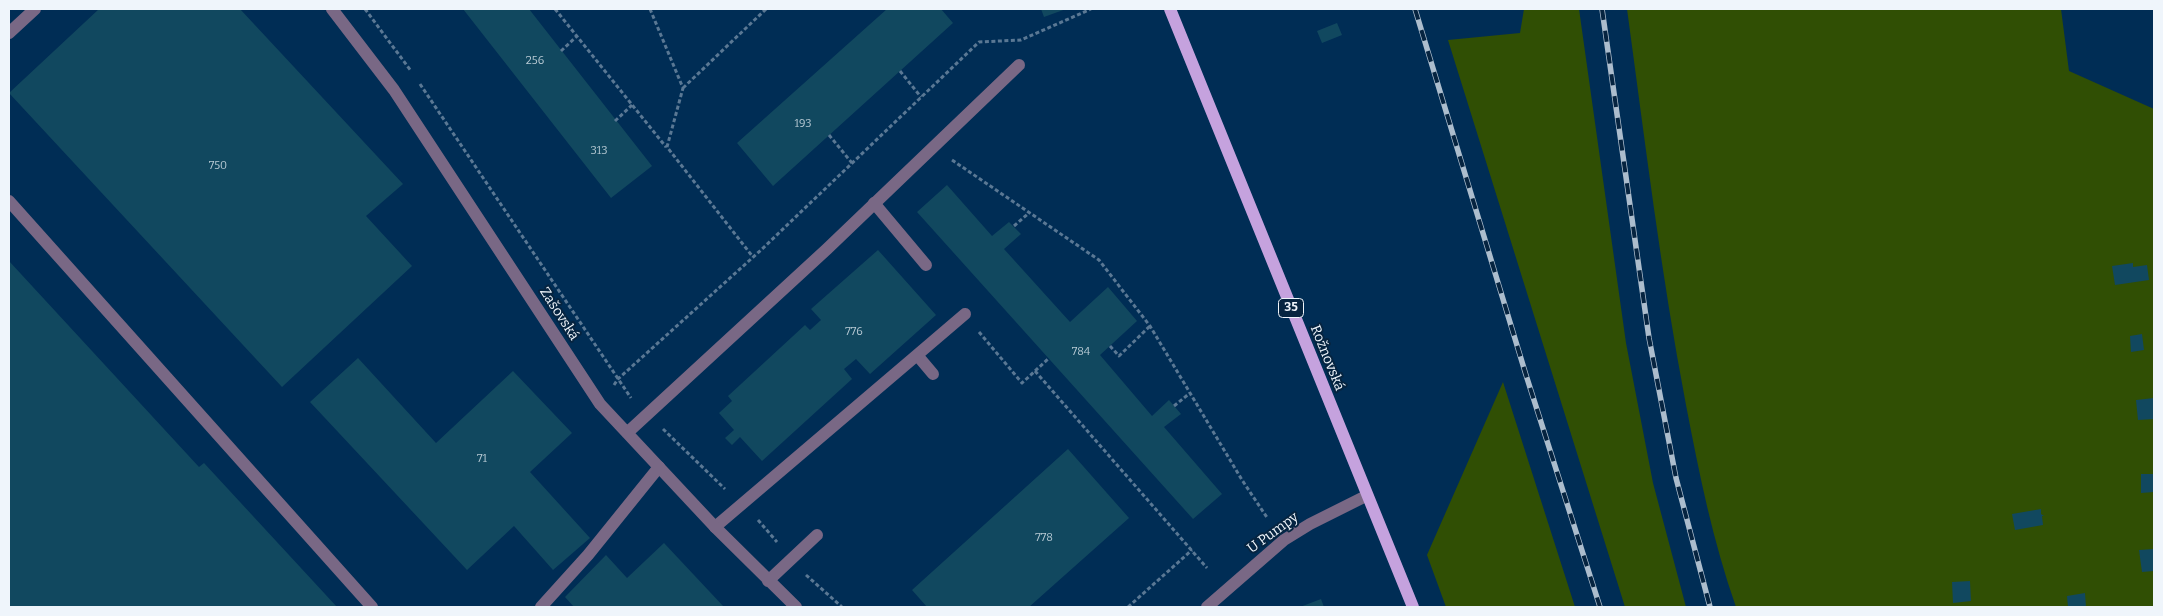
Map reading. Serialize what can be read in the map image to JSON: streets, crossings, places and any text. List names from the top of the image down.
{
  "streets": {
    "main road": ["35", "Rožnovská"],
    "street": ["Zašovská", "U Pumpy"]
  },
  "crossings": [
    ["Rožnovská", "U Pumpy"]
  ],
  "house_numbers": [
    "256",
    "193",
    "313",
    "750",
    "776",
    "784",
    "71",
    "778"
  ]
}
